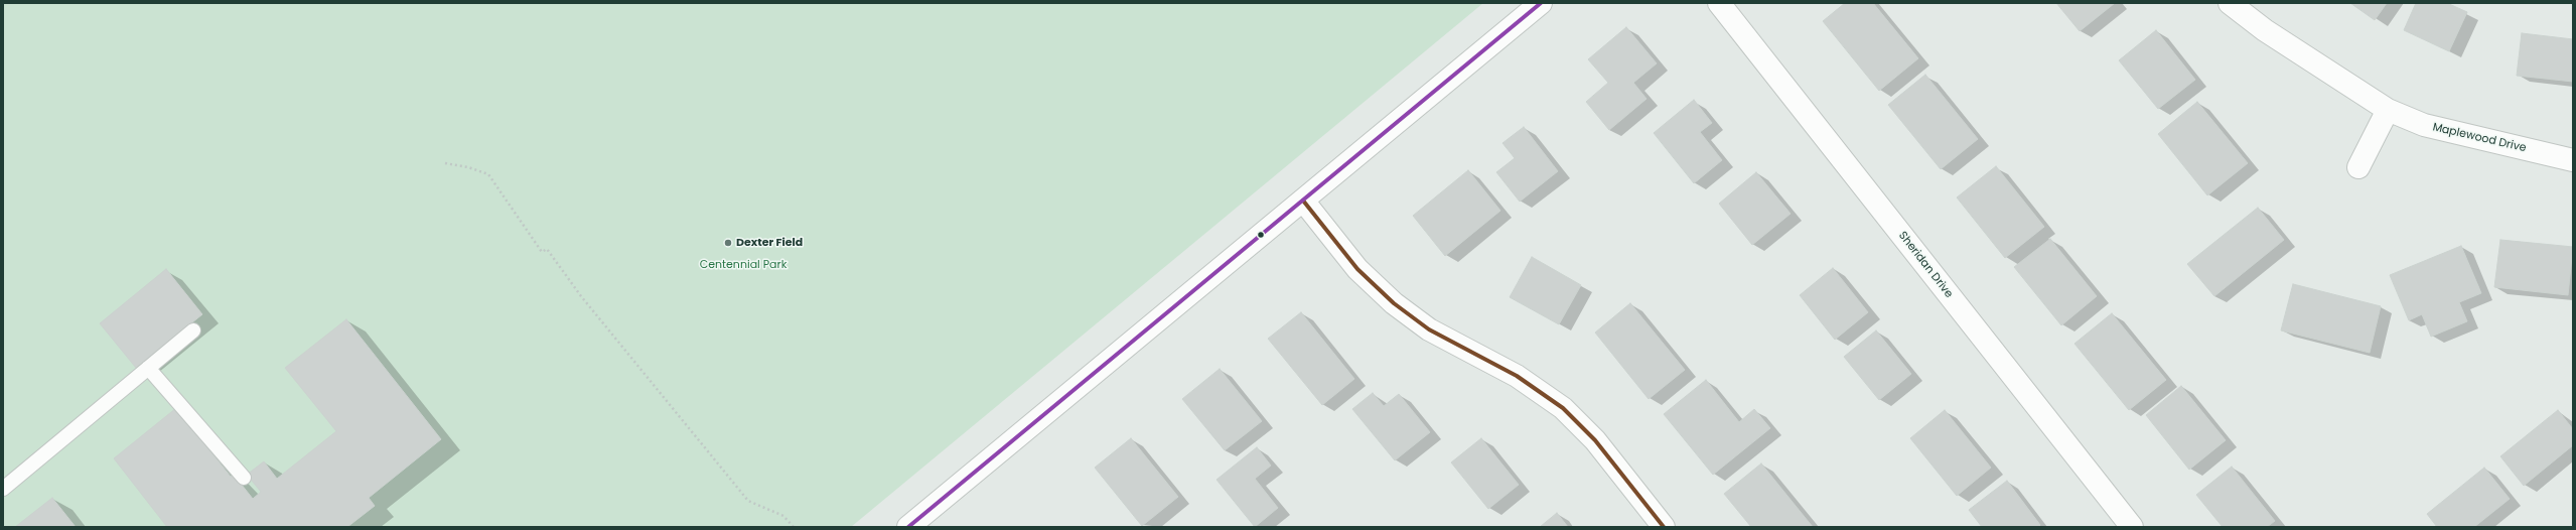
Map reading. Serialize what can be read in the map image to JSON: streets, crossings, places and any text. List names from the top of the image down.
{
  "streets": {
    "street": ["Maplewood Drive", "Sheridan Drive"]
  },
  "parks": ["Centennial Park"],
  "places": ["Dexter Field"]
}
